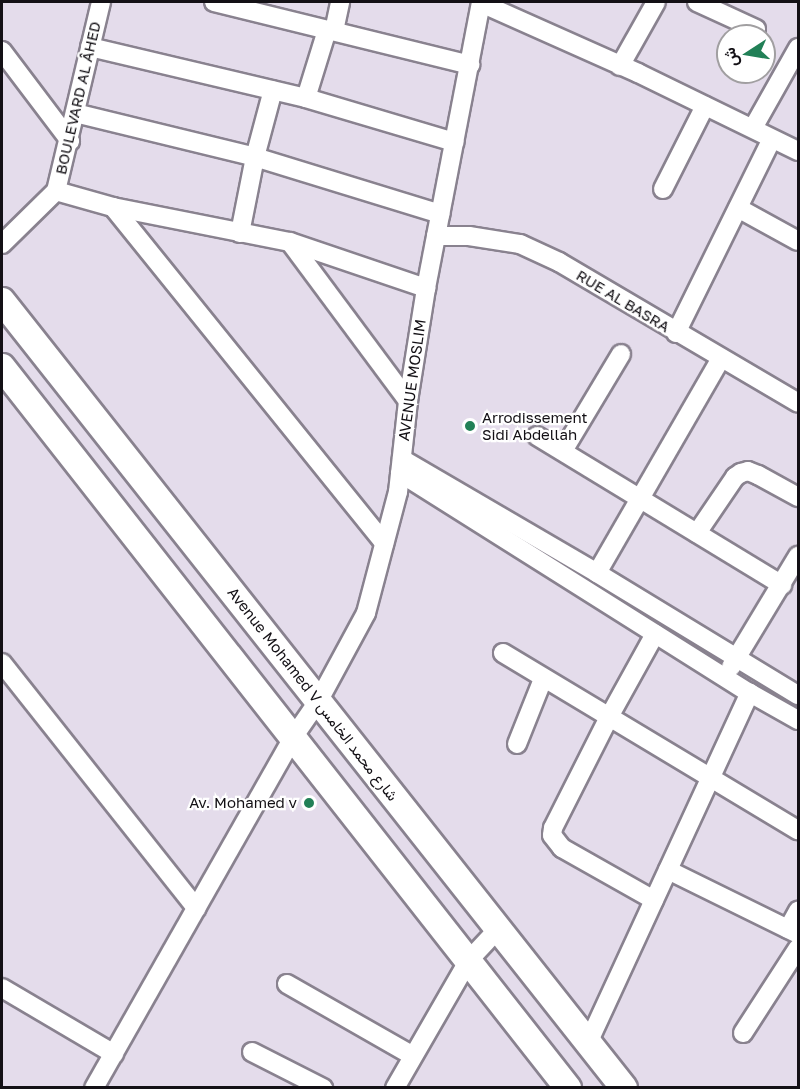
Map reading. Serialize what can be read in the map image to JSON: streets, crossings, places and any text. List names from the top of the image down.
{
  "streets": {
    "street": [
      "BOULEVARD AL ÂHED",
      "RUE AL BASRA",
      "AVENUE MOSLIM",
      "Avenue Mohamed V شارع محمد الخامس"
    ]
  },
  "crossings": [
    ["RUE AL BASRA", "AVENUE MOSLIM"],
    ["AVENUE MOSLIM", "Avenue Mohamed V شارع محمد الخامس"]
  ],
  "places": ["Arrodissement Sidi Abdellah", "Av. Mohamed v"],
  "north": "left"
}
